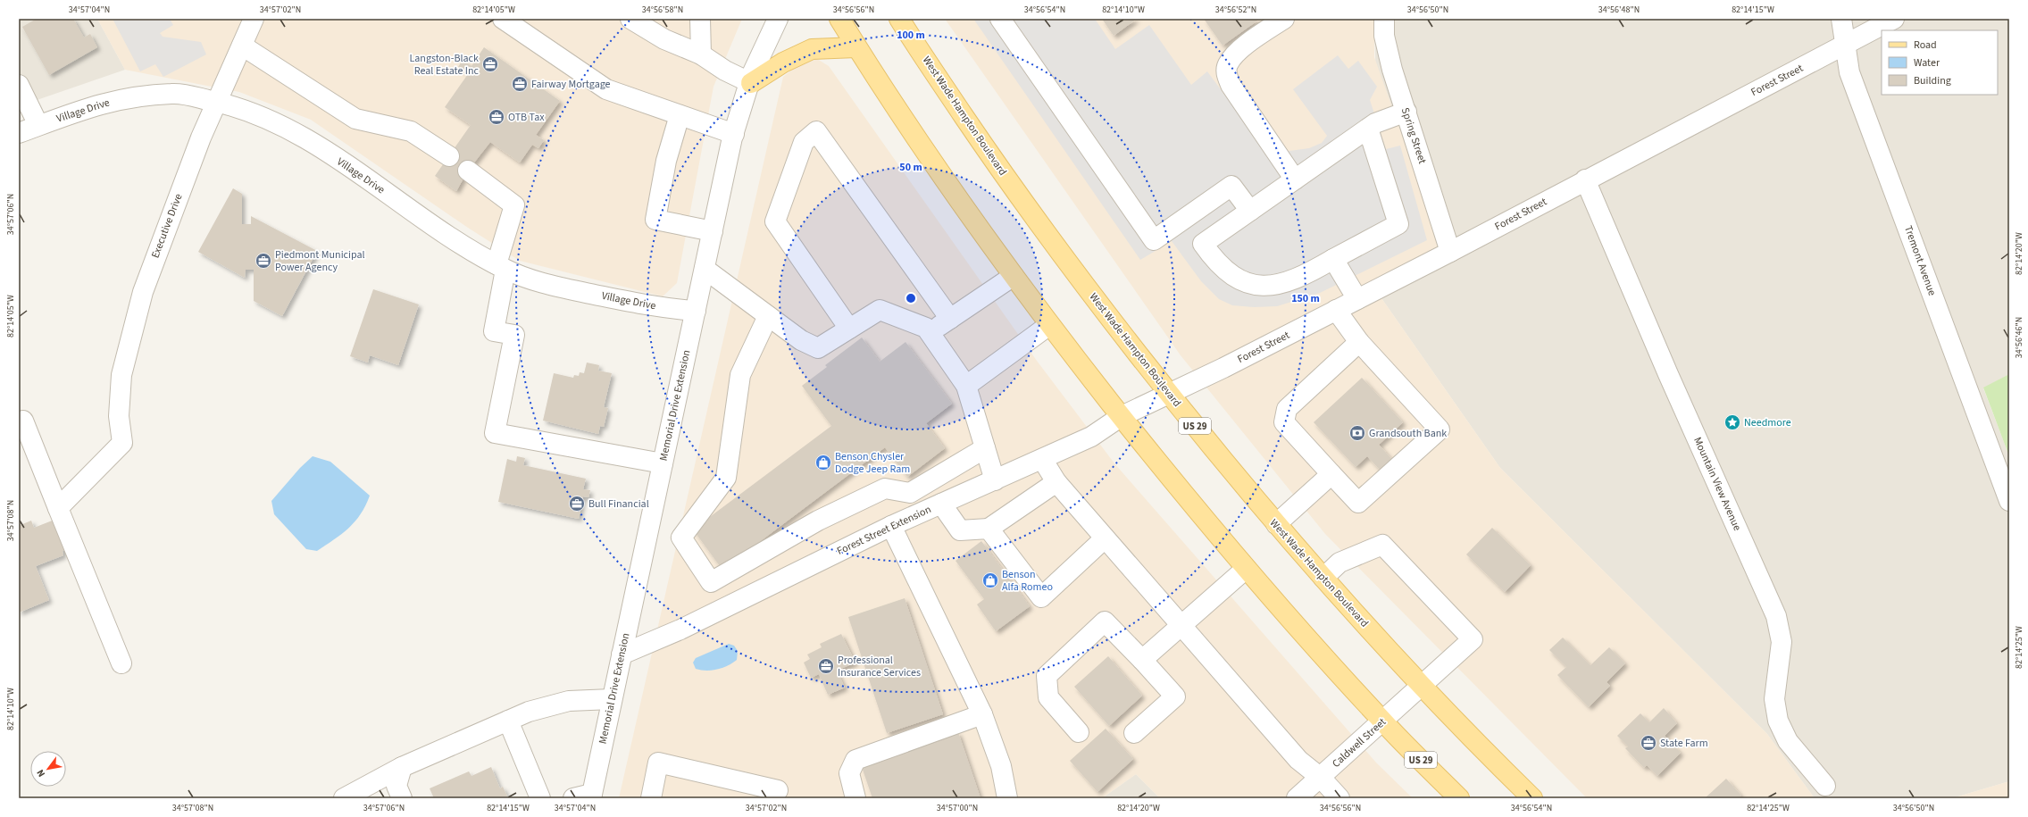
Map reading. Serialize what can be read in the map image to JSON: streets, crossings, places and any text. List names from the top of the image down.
{
  "streets": {
    "main road": ["West Wade Hampton Boulevard", "US 29"],
    "street": [
      "Forest Street",
      "Village Drive",
      "Spring Street",
      "Executive Drive",
      "Tremont Avenue",
      "Memorial Drive Extension",
      "Mountain View Avenue",
      "Forest Street Extension",
      "Caldwell Street"
    ]
  },
  "crossings": [
    ["Forest Street", "West Wade Hampton Boulevard"],
    ["Forest Street", "Spring Street"],
    ["Forest Street", "Tremont Avenue"],
    ["Forest Street", "Mountain View Avenue"],
    ["Forest Street", "Forest Street Extension"],
    ["Village Drive", "Executive Drive"],
    ["Village Drive", "Memorial Drive Extension"],
    ["West Wade Hampton Boulevard", "Caldwell Street"],
    ["Memorial Drive Extension", "Forest Street Extension"],
    ["US 29", "Forest Street Extension"],
    ["US 29", "Caldwell Street"]
  ],
  "places": {
    "office": [
      "Langston-Black Real Estate Inc",
      "Fairway Mortgage",
      "OTB Tax",
      "Piedmont Municipal Power Agency",
      "Bull Financial",
      "Professional Insurance Services",
      "State Farm"
    ],
    "place": ["Needmore"],
    "bank": ["Grandsouth Bank"],
    "shop": ["Benson Chysler Dodge Jeep Ram", "Benson Alfa Romeo"]
  },
  "legend": ["Road", "Water", "Building"],
  "north": "bottom left",
  "coordinates": [
    "34°57'04\"N",
    "34°57'02\"N",
    "82°14'05\"W",
    "34°56'58\"N",
    "34°56'56\"N",
    "34°56'54\"N",
    "82°14'10\"W",
    "34°56'52\"N",
    "34°56'50\"N",
    "34°56'48\"N",
    "82°14'15\"W",
    "34°57'06\"N",
    "82°14'20\"W",
    "34°56'46\"N",
    "34°57'08\"N",
    "82°14'25\"W",
    "34°57'00\"N"
  ],
  "rings": ["100 m", "50 m", "150 m"]
}
